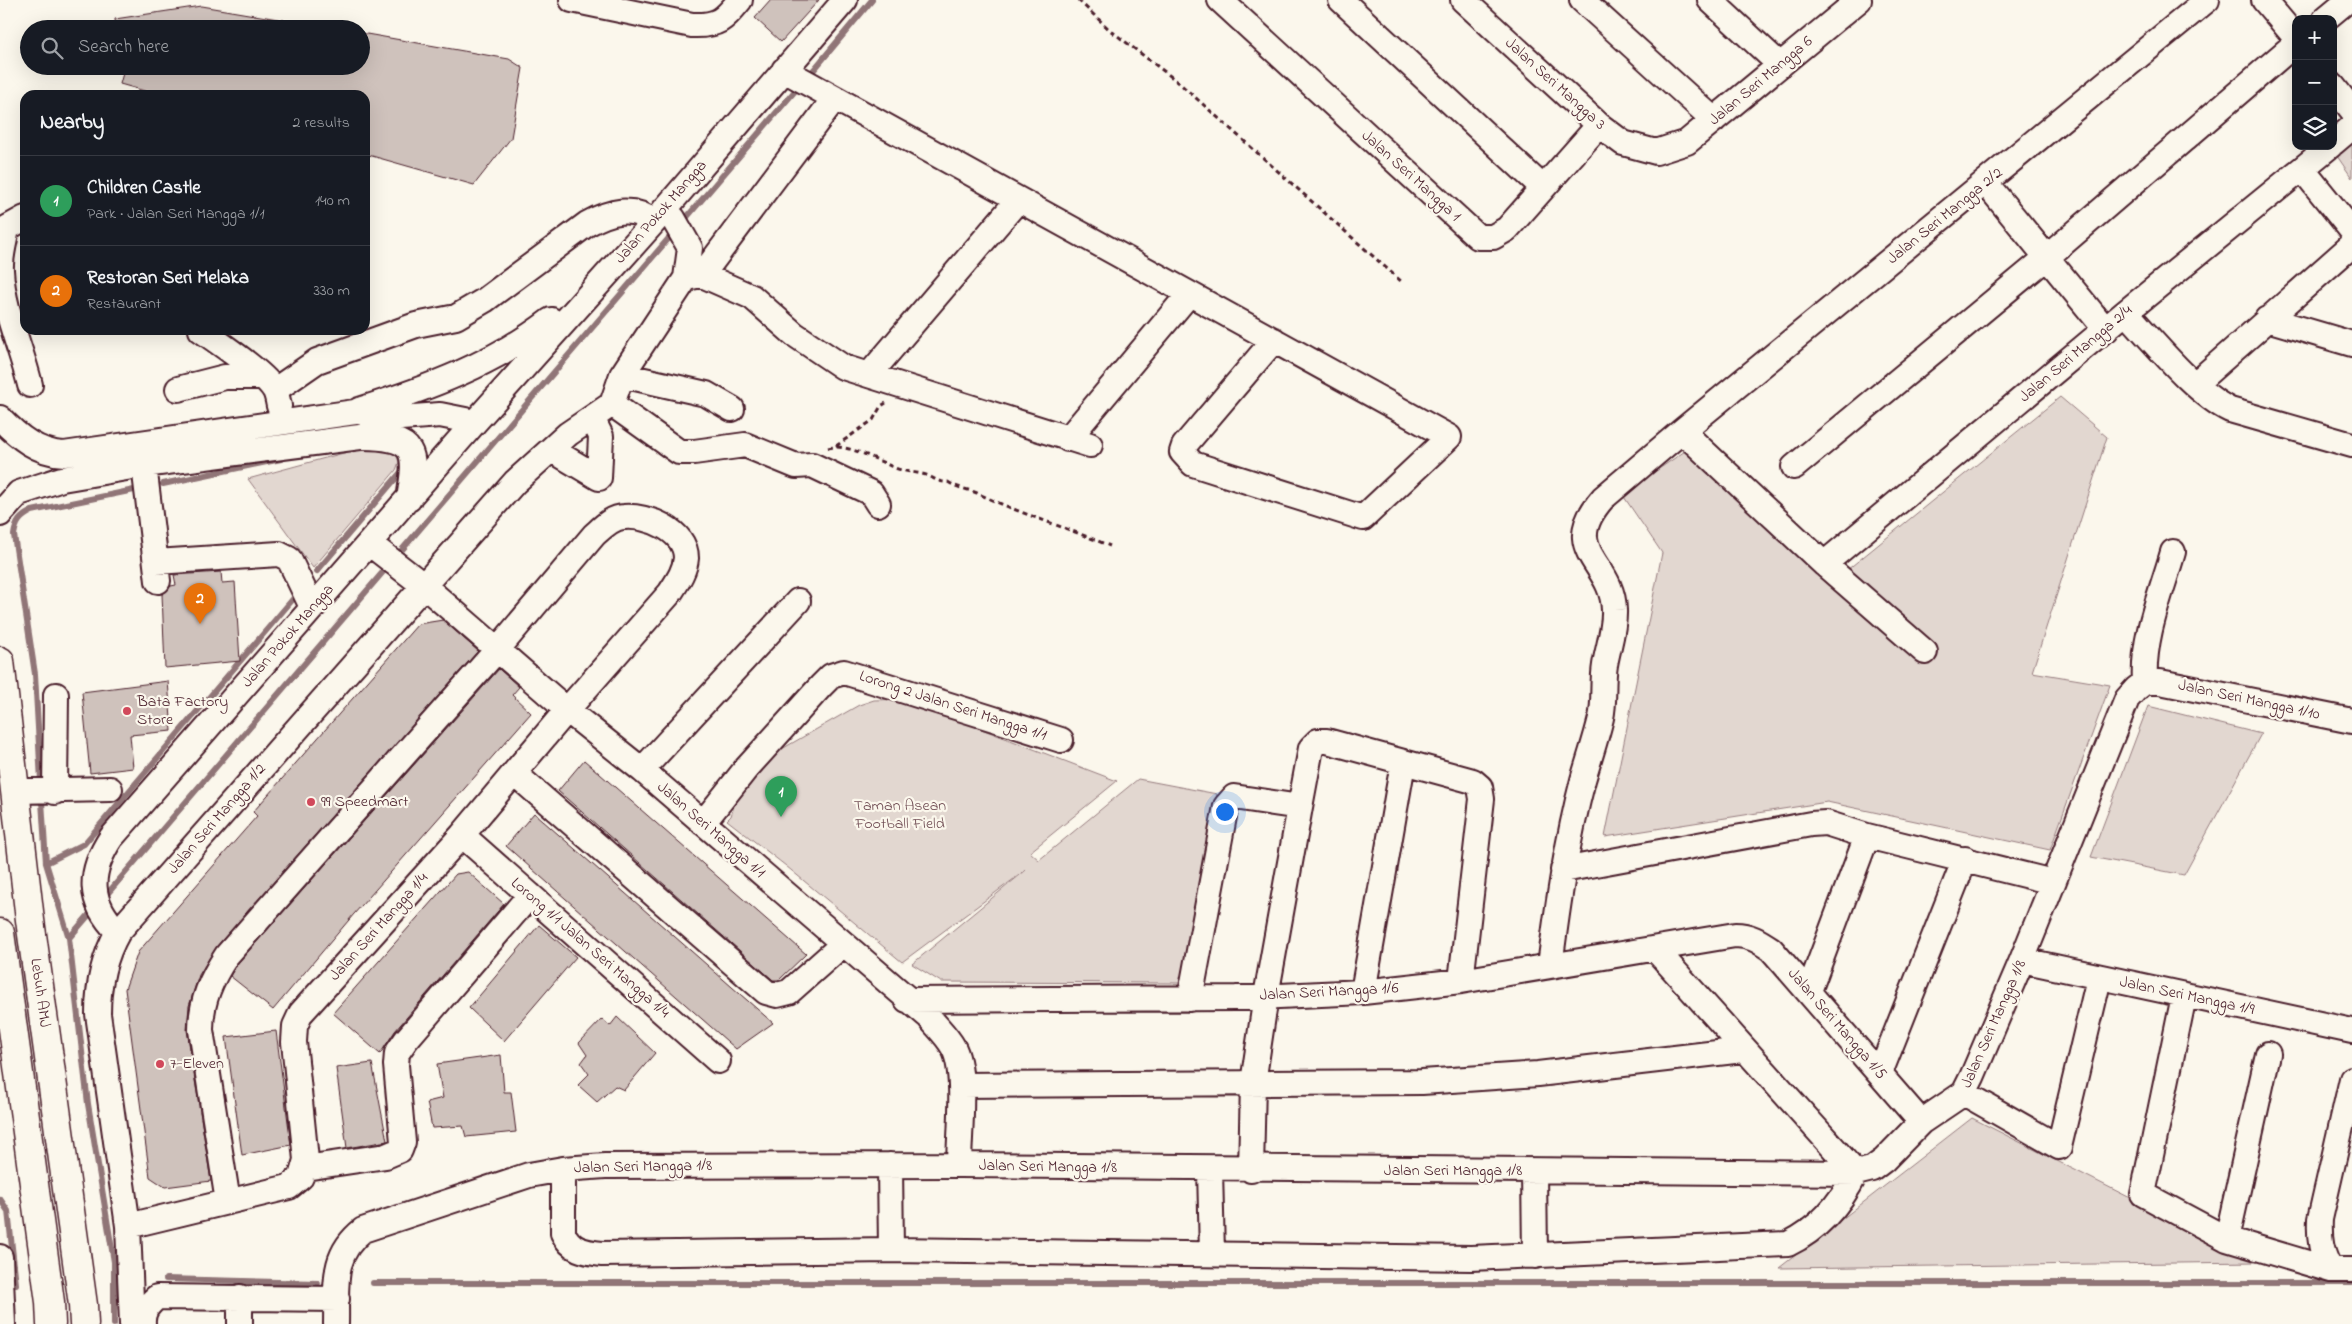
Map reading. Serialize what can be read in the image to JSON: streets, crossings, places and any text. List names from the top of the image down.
{
  "streets": {
    "highway": ["Lebuh AMJ"],
    "street": [
      "Jalan Seri Mangga 6",
      "Jalan Seri Mangga 3",
      "Jalan Seri Mangga 1",
      "Jalan Pokok Mangga",
      "Jalan Seri Mangga 2/2",
      "Jalan Seri Mangga 2/4",
      "Jalan Seri Mangga 1/10",
      "Lorong 2 Jalan Seri Mangga 1/1",
      "Jalan Seri Mangga 1/2",
      "Jalan Seri Mangga 1/1",
      "Jalan Seri Mangga 1/4",
      "Lorong 1/1 Jalan Seri Mangga 1/4",
      "Jalan Seri Mangga 1/6",
      "Jalan Seri Mangga 1/9",
      "Jalan Seri Mangga 1/5",
      "Jalan Seri Mangga 1/8"
    ]
  },
  "crossings": [
    ["Jalan Seri Mangga 6", "Jalan Seri Mangga 3"],
    ["Jalan Seri Mangga 3", "Jalan Seri Mangga 1"],
    ["Jalan Pokok Mangga", "Jalan Seri Mangga 1/2"],
    ["Jalan Pokok Mangga", "Jalan Seri Mangga 1/1"],
    ["Jalan Seri Mangga 2/2", "Jalan Seri Mangga 1/6"],
    ["Jalan Seri Mangga 1/10", "Jalan Seri Mangga 1/8"],
    ["Lorong 2 Jalan Seri Mangga 1/1", "Jalan Seri Mangga 1/1"],
    ["Jalan Seri Mangga 1/2", "Jalan Seri Mangga 1/1"],
    ["Jalan Seri Mangga 1/1", "Jalan Seri Mangga 1/4"],
    ["Jalan Seri Mangga 1/1", "Jalan Seri Mangga 1/6"],
    ["Jalan Seri Mangga 1/1", "Jalan Seri Mangga 1/8"],
    ["Jalan Seri Mangga 1/4", "Lorong 1/1 Jalan Seri Mangga 1/4"],
    ["Jalan Seri Mangga 1/6", "Jalan Seri Mangga 1/5"],
    ["Jalan Seri Mangga 1/9", "Jalan Seri Mangga 1/8"],
    ["Jalan Seri Mangga 1/5", "Jalan Seri Mangga 1/8"]
  ],
  "parks": ["Taman Asean Football Field"],
  "places": ["Bata Factory Store", "99 Speedmart", "7-Eleven"],
  "page": {
    "map_buttons": ["+", "−"],
    "search": "Search here",
    "heading": ["Nearby", "2 results"],
    "list": [
      {
        "mark": "1",
        "name": "Children Castle",
        "note": "Park · Jalan Seri Mangga 1/1",
        "value": "140 m"
      },
      {
        "mark": "2",
        "name": "Restoran Seri Melaka",
        "note": "Restaurant",
        "value": "330 m"
      }
    ],
    "pins": ["2", "1"]
  }
}
